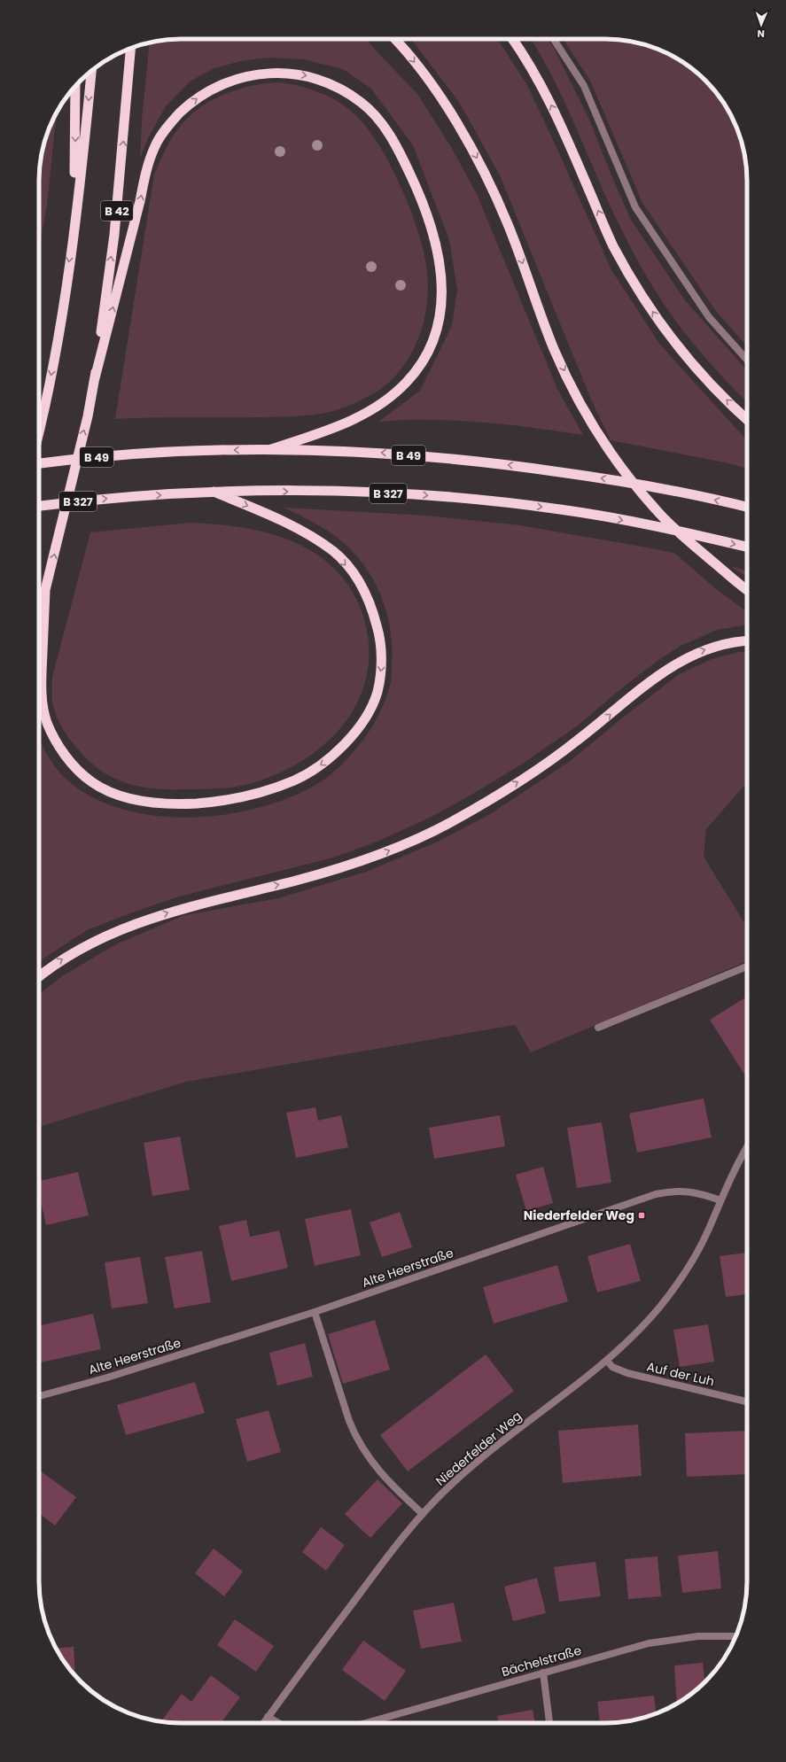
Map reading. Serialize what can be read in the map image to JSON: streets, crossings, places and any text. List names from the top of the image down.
{
  "streets": {
    "highway": ["B 42", "B 49", "B 327"],
    "street": [
      "Alte Heerstraße",
      "Auf der Luh",
      "Niederfelder Weg",
      "Bächelstraße"
    ]
  },
  "crossings": [
    ["Alte Heerstraße", "Niederfelder Weg"],
    ["Auf der Luh", "Niederfelder Weg"]
  ],
  "places": {
    "transit": ["Niederfelder Weg"]
  },
  "north": "bottom"
}
